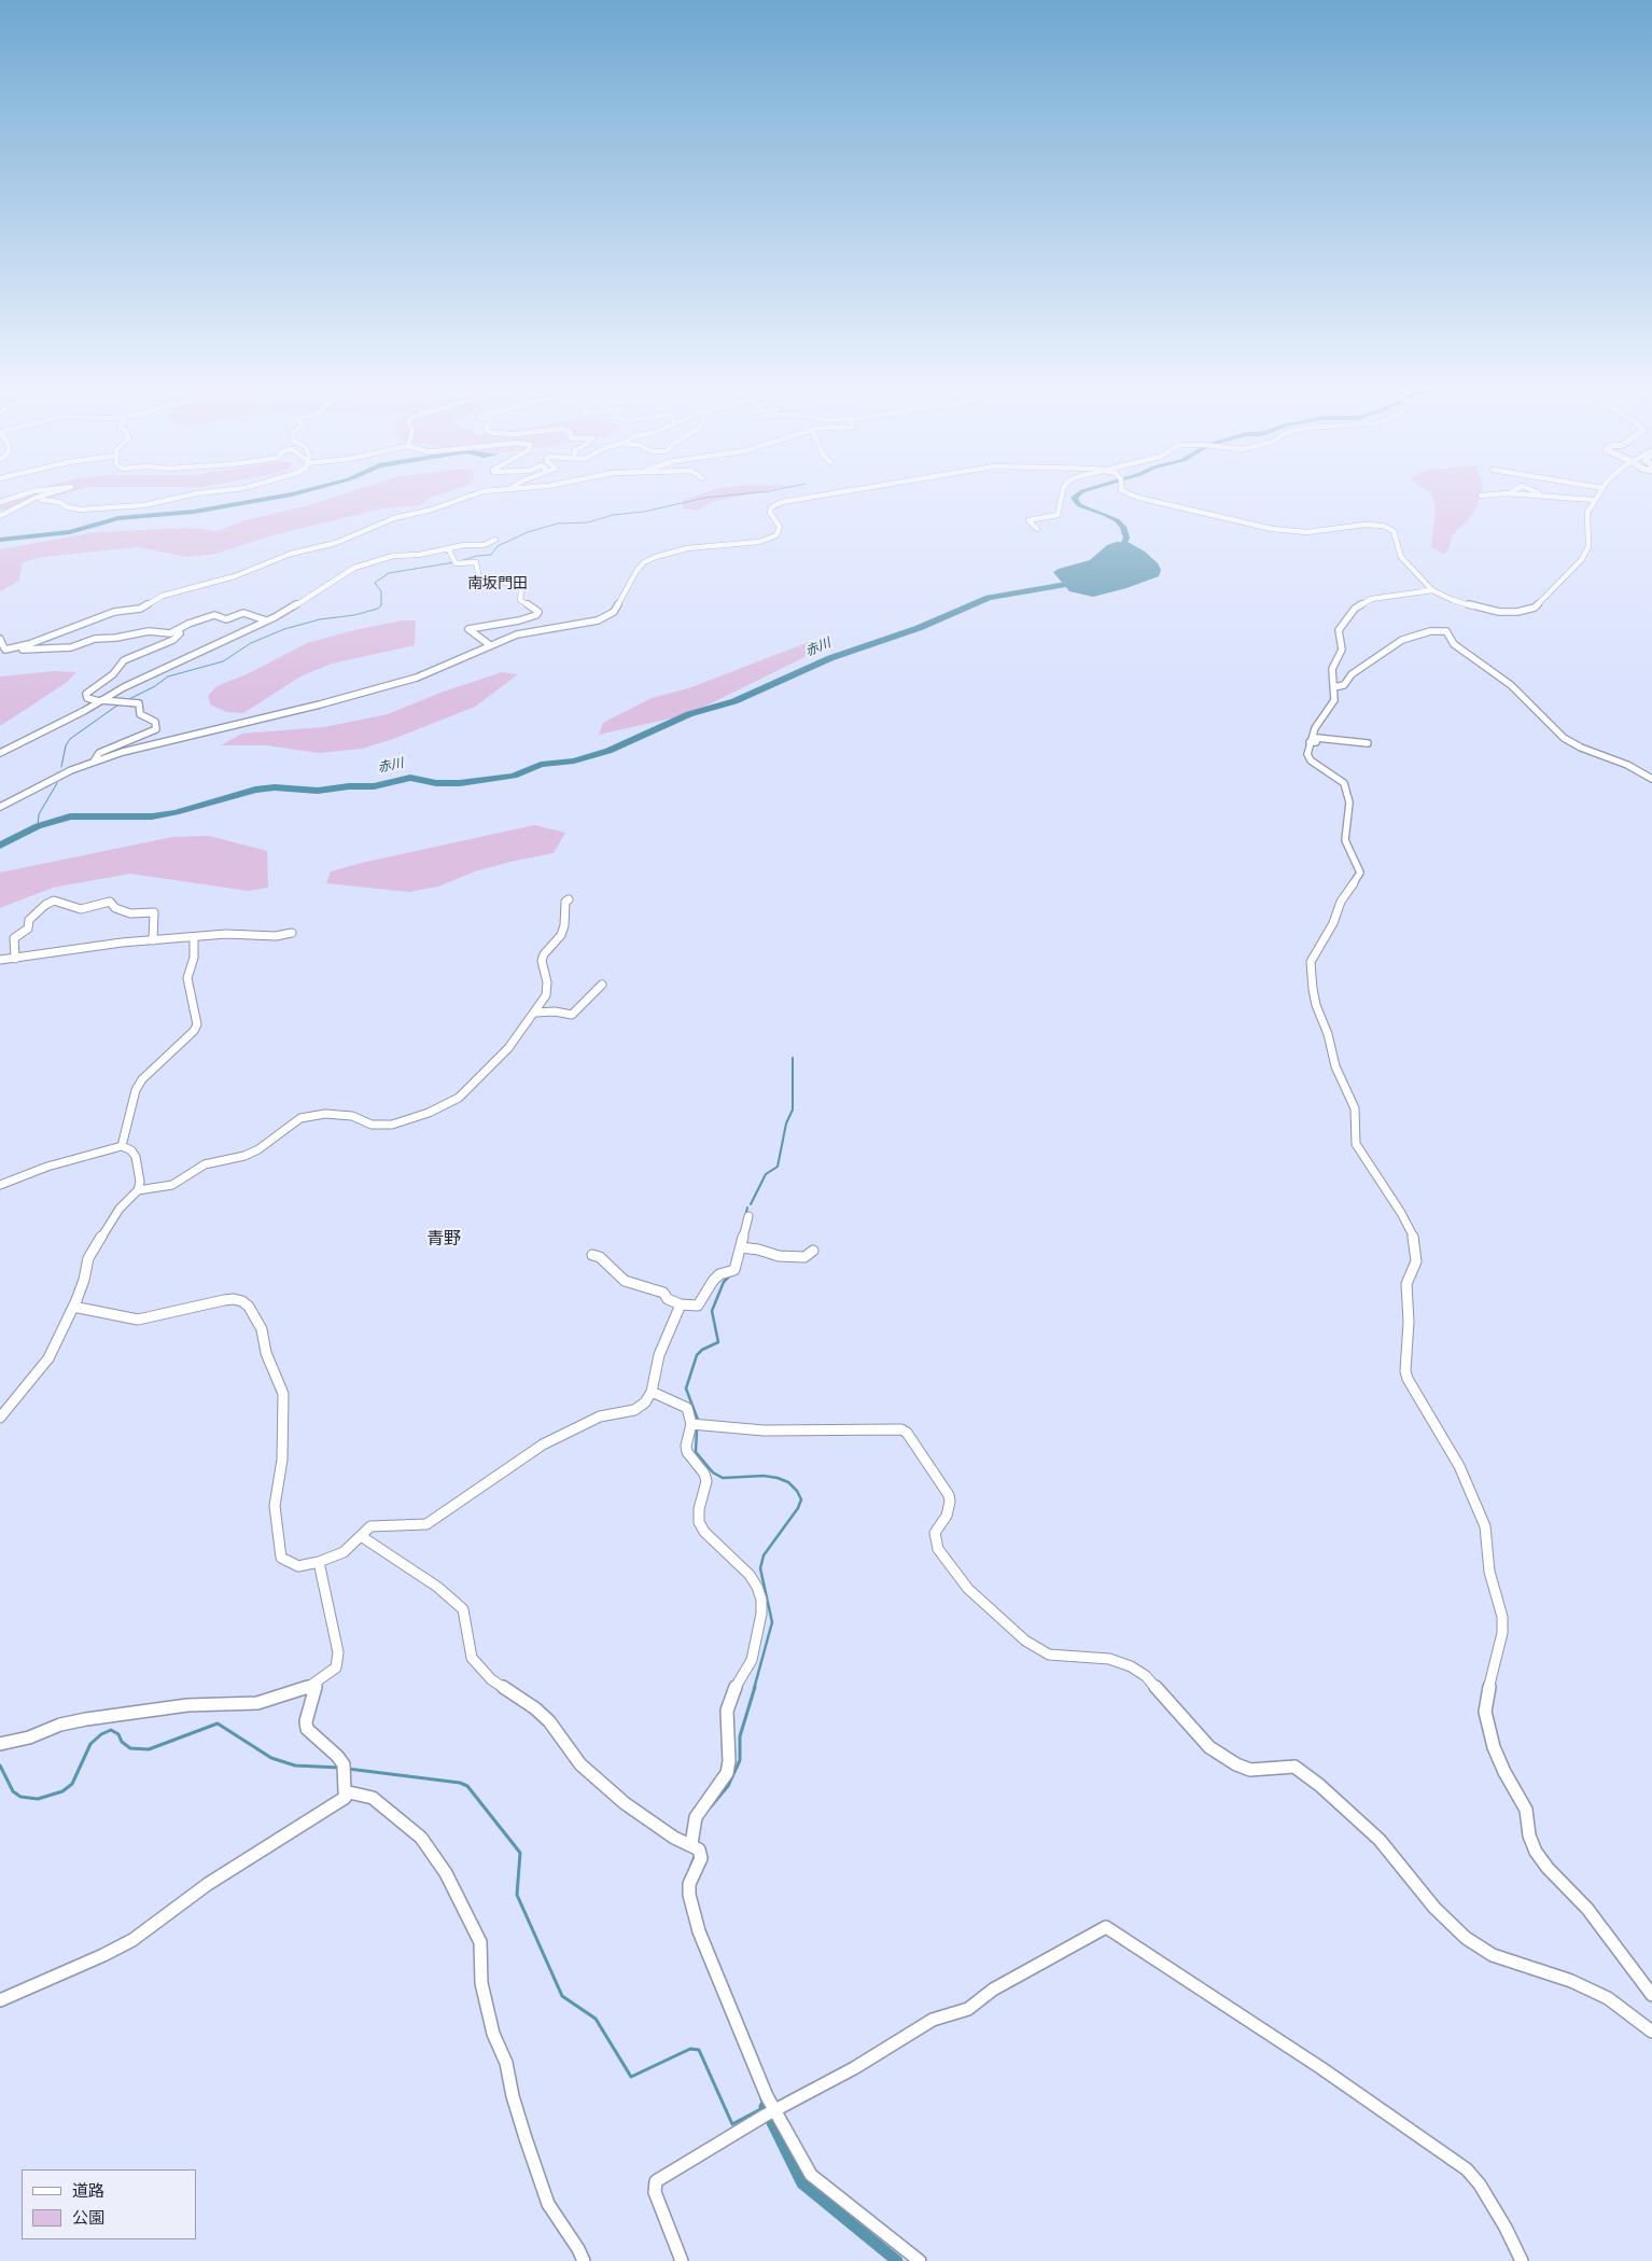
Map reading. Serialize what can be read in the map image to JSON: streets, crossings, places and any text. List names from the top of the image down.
{
  "districts": ["南坂門田", "青野"],
  "water": ["赤川"],
  "legend": ["道路", "公園"]
}
